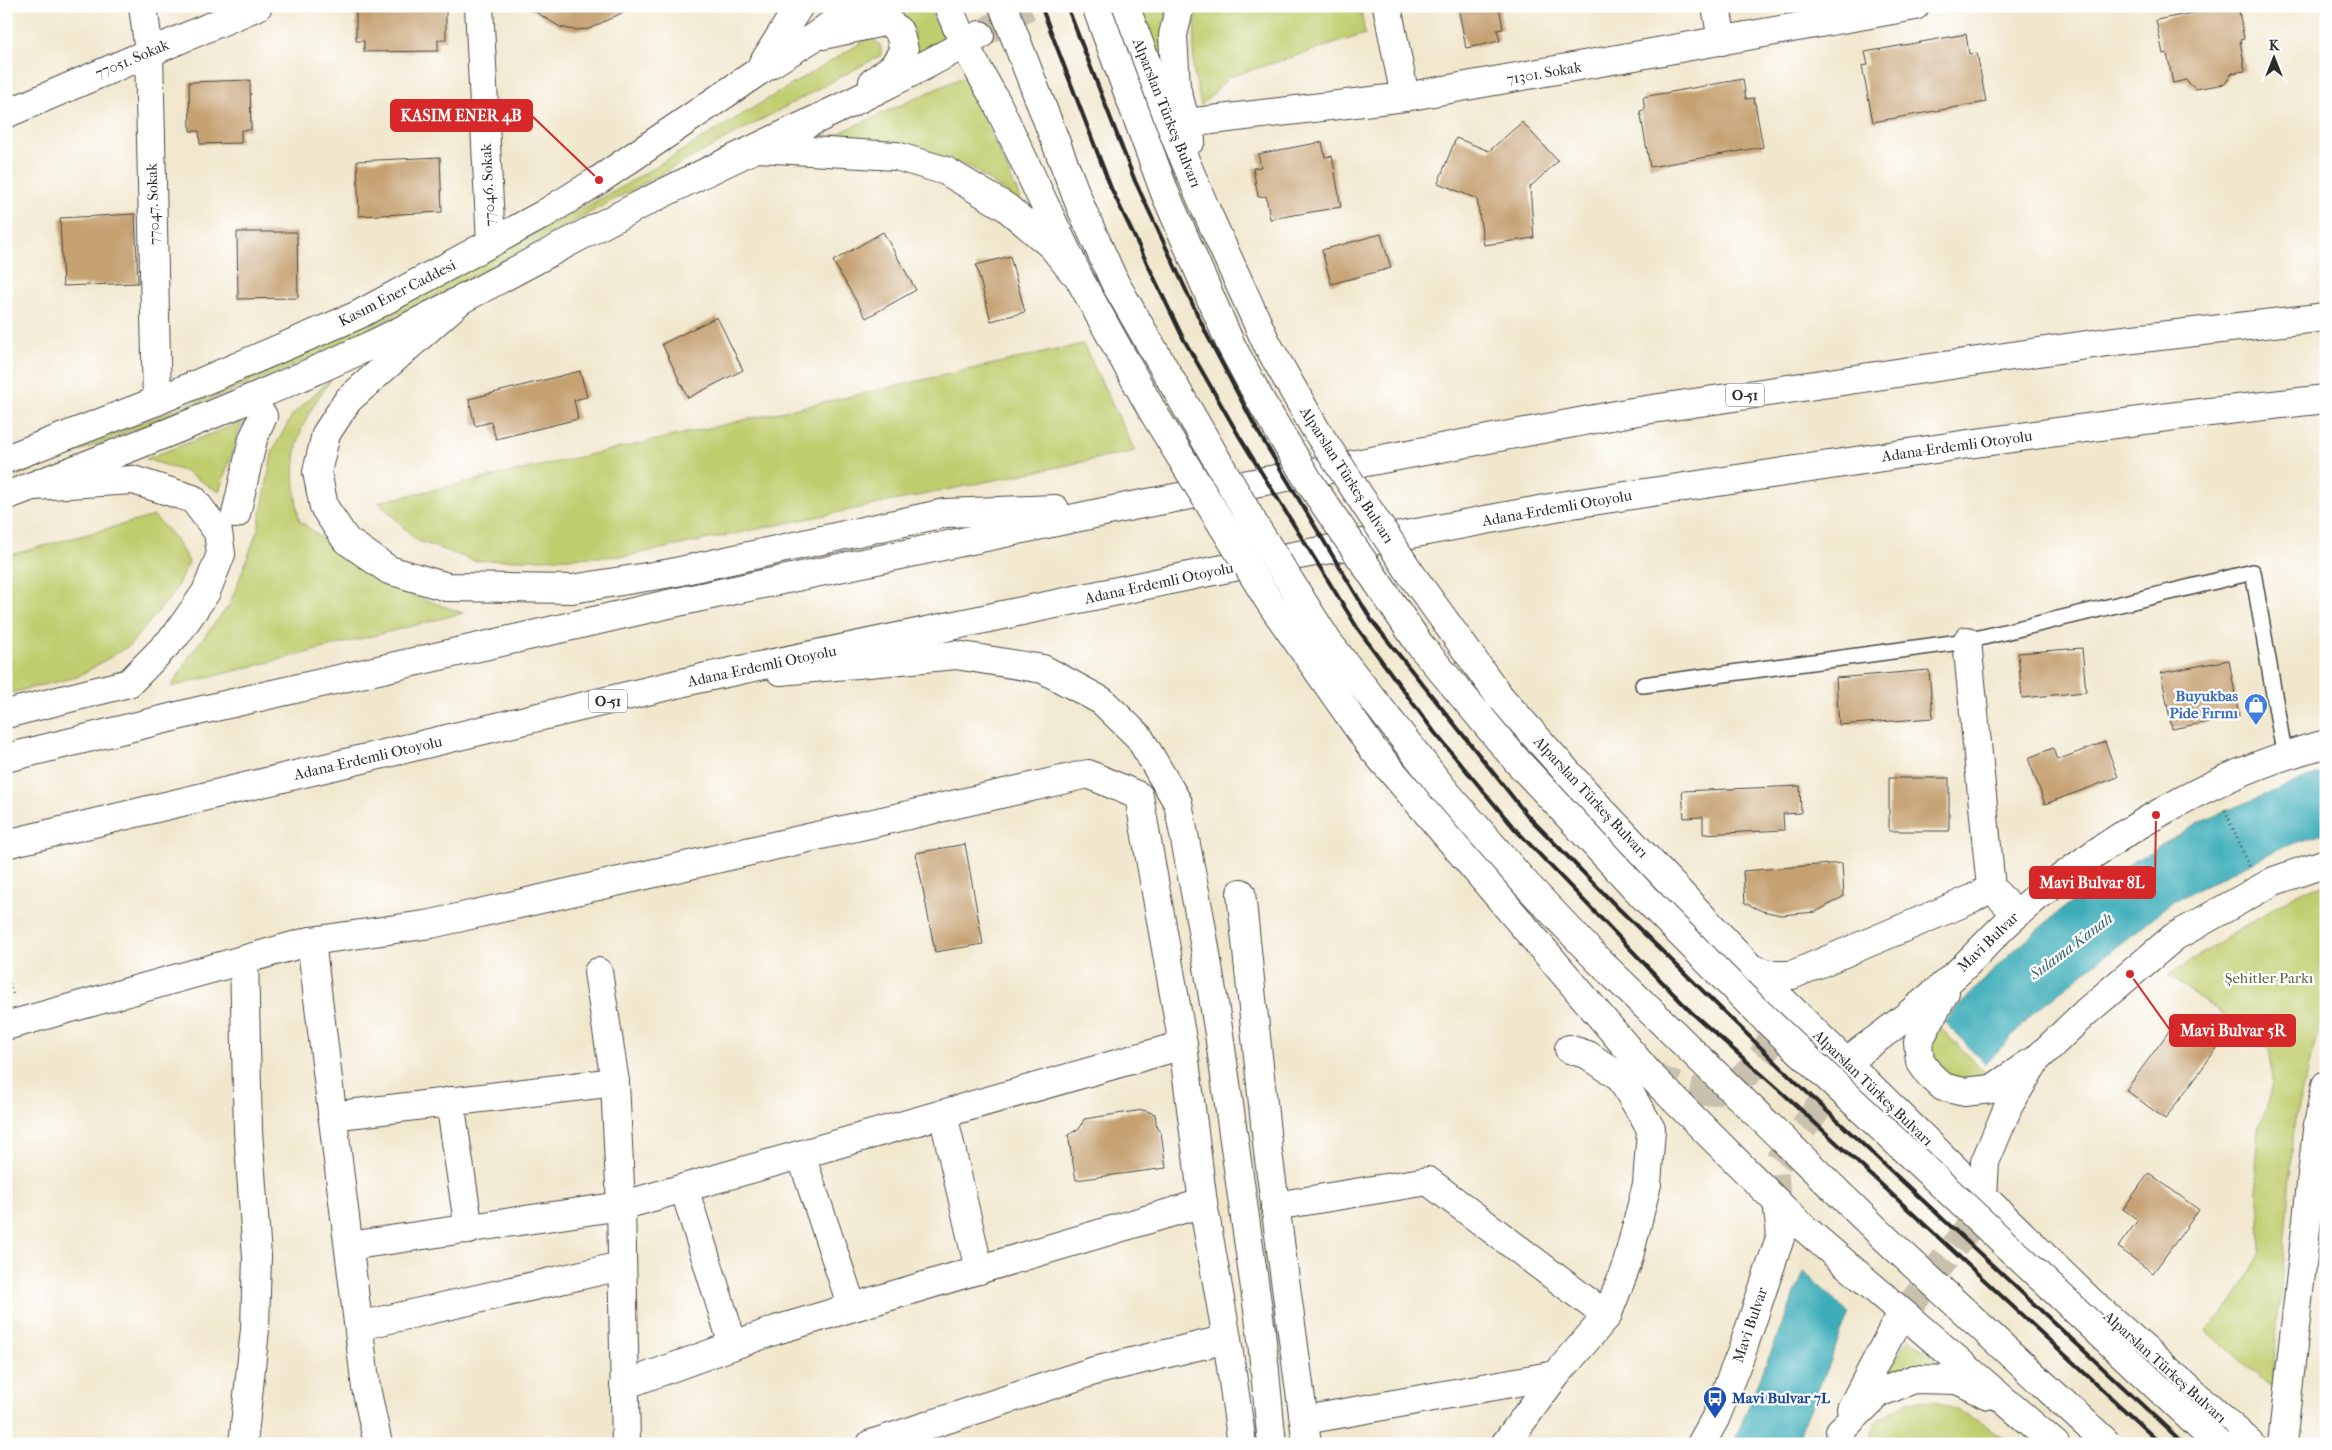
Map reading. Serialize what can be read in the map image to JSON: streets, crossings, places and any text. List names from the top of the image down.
{
  "streets": {
    "main road": [
      "77051. Sokak",
      "71301. Sokak",
      "Alparslan Türkeş Bulvarı",
      "77046. Sokak",
      "77047. Sokak",
      "Kasım Ener Caddesi",
      "O-51",
      "Adana-Erdemli Otoyolu",
      "Mavi Bulvar"
    ]
  },
  "crossings": [
    ["77051. Sokak", "77047. Sokak"],
    ["71301. Sokak", "Alparslan Türkeş Bulvarı"],
    ["Alparslan Türkeş Bulvarı", "Mavi Bulvar"],
    ["77046. Sokak", "Kasım Ener Caddesi"],
    ["77047. Sokak", "Kasım Ener Caddesi"]
  ],
  "water": ["Sulama Kanalı"],
  "parks": ["Şehitler Parkı"],
  "places": {
    "other": ["KASIM ENER 4B", "Mavi Bulvar 8L", "Mavi Bulvar 5R"],
    "shop": ["Buyukbas Pide Fırını"],
    "bus stop": ["Mavi Bulvar 7L"]
  },
  "north": "top"
}
